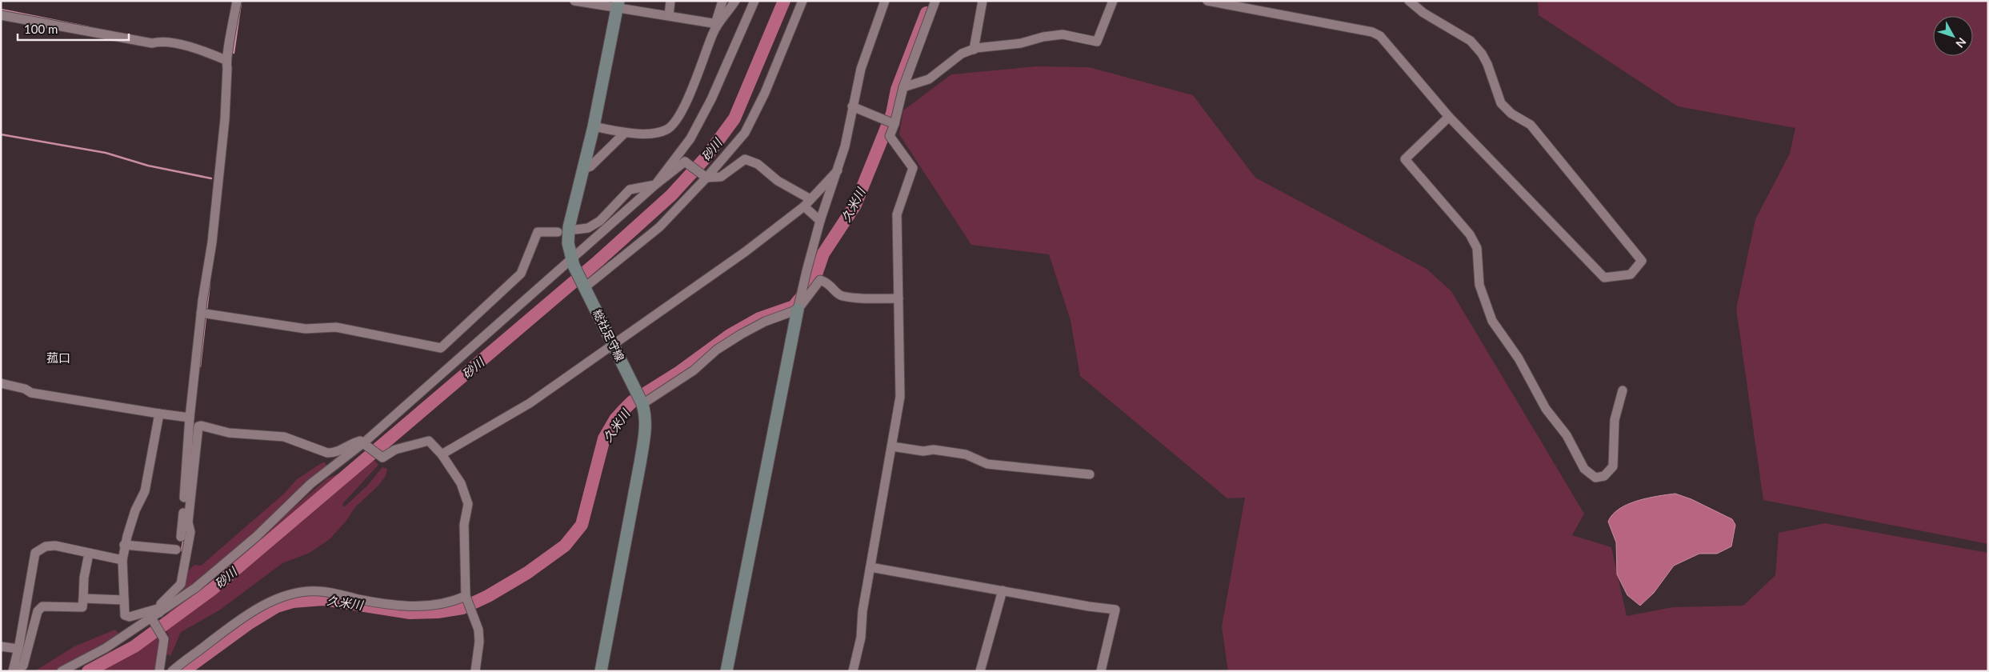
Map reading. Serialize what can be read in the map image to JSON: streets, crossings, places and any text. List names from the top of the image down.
{
  "streets": {
    "main road": ["総社足守線"]
  },
  "districts": ["菰口"],
  "water": ["砂川", "久米川"],
  "scale_bar": "100 m",
  "north": "bottom right"
}
